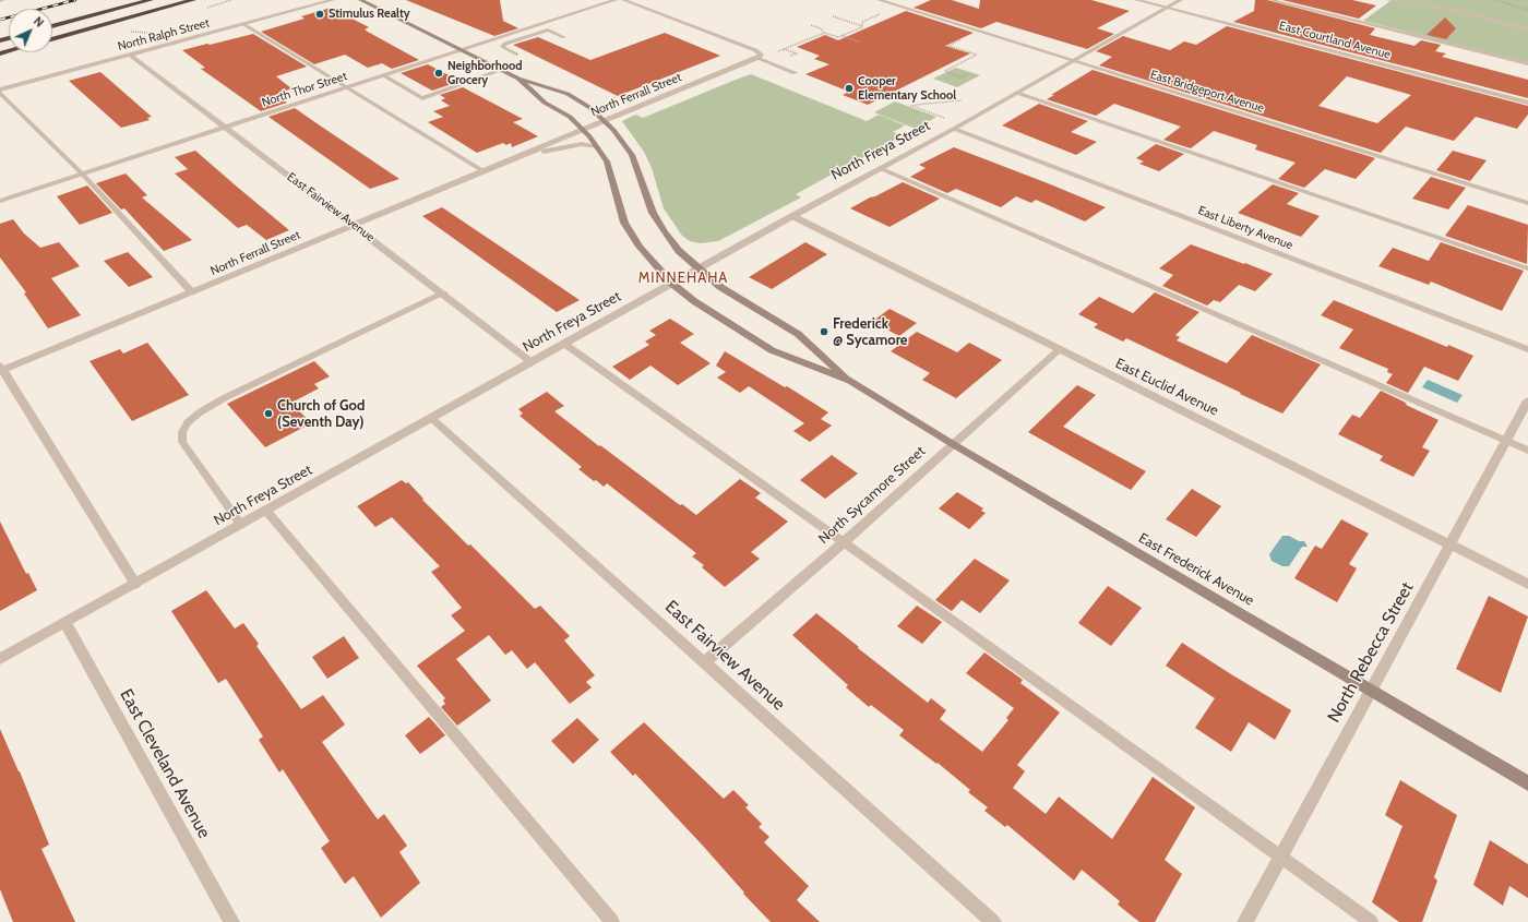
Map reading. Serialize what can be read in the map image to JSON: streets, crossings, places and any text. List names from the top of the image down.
{
  "streets": {
    "main road": ["East Frederick Avenue"],
    "street": [
      "North Ralph Street",
      "East Courtland Avenue",
      "North Thor Street",
      "East Bridgeport Avenue",
      "North Ferrall Street",
      "North Freya Street",
      "East Fairview Avenue",
      "East Liberty Avenue",
      "East Euclid Avenue",
      "North Sycamore Street",
      "North Rebecca Street",
      "East Cleveland Avenue"
    ]
  },
  "crossings": [
    ["North Ralph Street", "East Fairview Avenue"],
    ["East Courtland Avenue", "North Freya Street"],
    ["North Thor Street", "East Fairview Avenue"],
    ["East Bridgeport Avenue", "North Freya Street"],
    ["North Ferrall Street", "East Fairview Avenue"],
    ["North Freya Street", "East Fairview Avenue"],
    ["North Freya Street", "East Liberty Avenue"],
    ["North Freya Street", "East Euclid Avenue"],
    ["North Freya Street", "East Frederick Avenue"],
    ["North Freya Street", "East Cleveland Avenue"],
    ["East Fairview Avenue", "North Sycamore Street"],
    ["East Euclid Avenue", "North Sycamore Street"],
    ["East Euclid Avenue", "North Rebecca Street"],
    ["North Sycamore Street", "East Frederick Avenue"],
    ["East Frederick Avenue", "North Rebecca Street"]
  ],
  "districts": ["MINNEHAHA"],
  "places": [
    "Stimulus Realty",
    "Neighborhood Grocery",
    "Cooper Elementary School",
    "Frederick @ Sycamore",
    "Church of God (Seventh Day)"
  ],
  "north": "top right"
}
